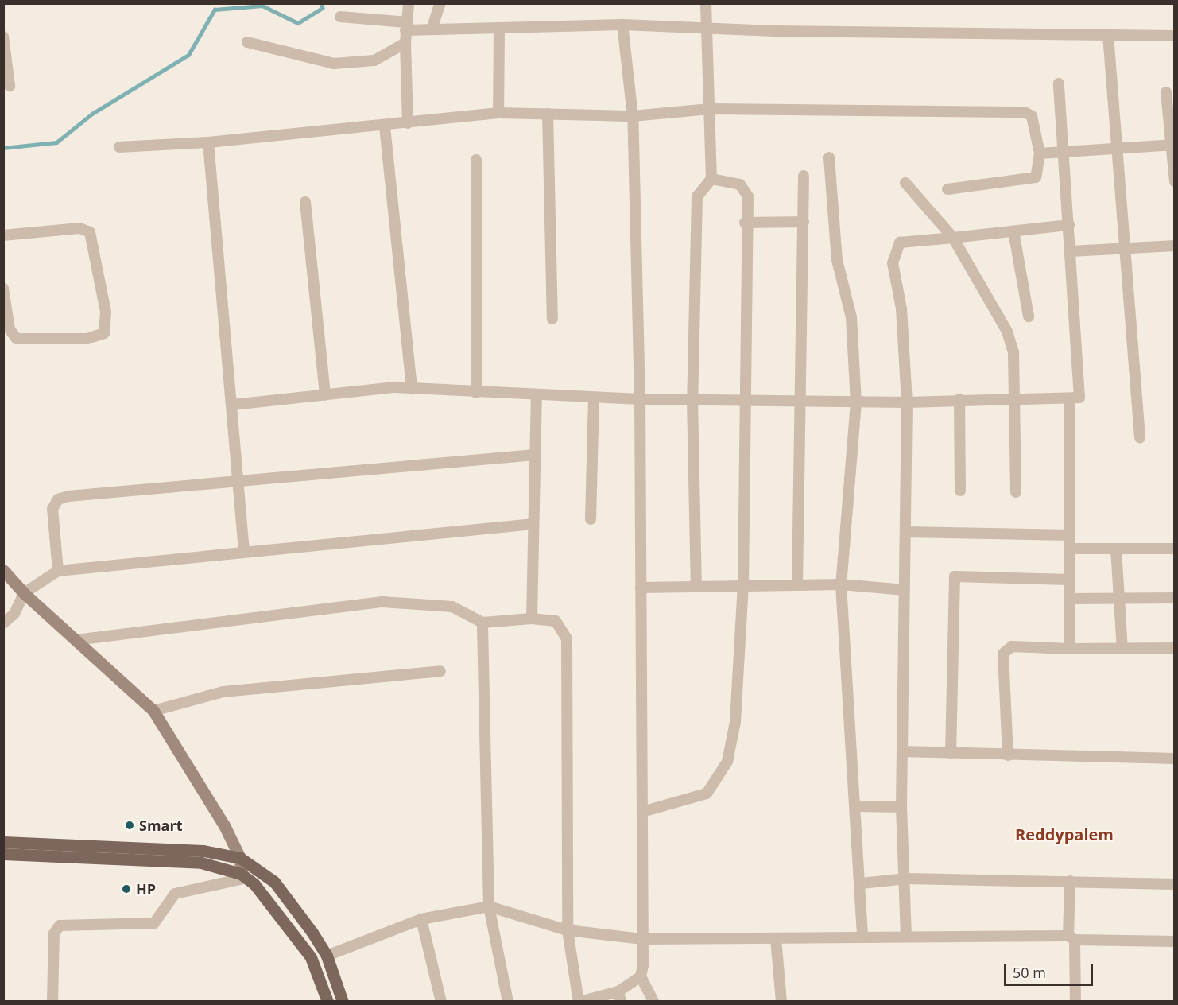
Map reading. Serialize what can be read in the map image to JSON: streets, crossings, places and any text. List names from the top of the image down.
{
  "districts": ["Reddypalem"],
  "places": ["Smart", "HP"],
  "scale_bar": "50 m"
}
